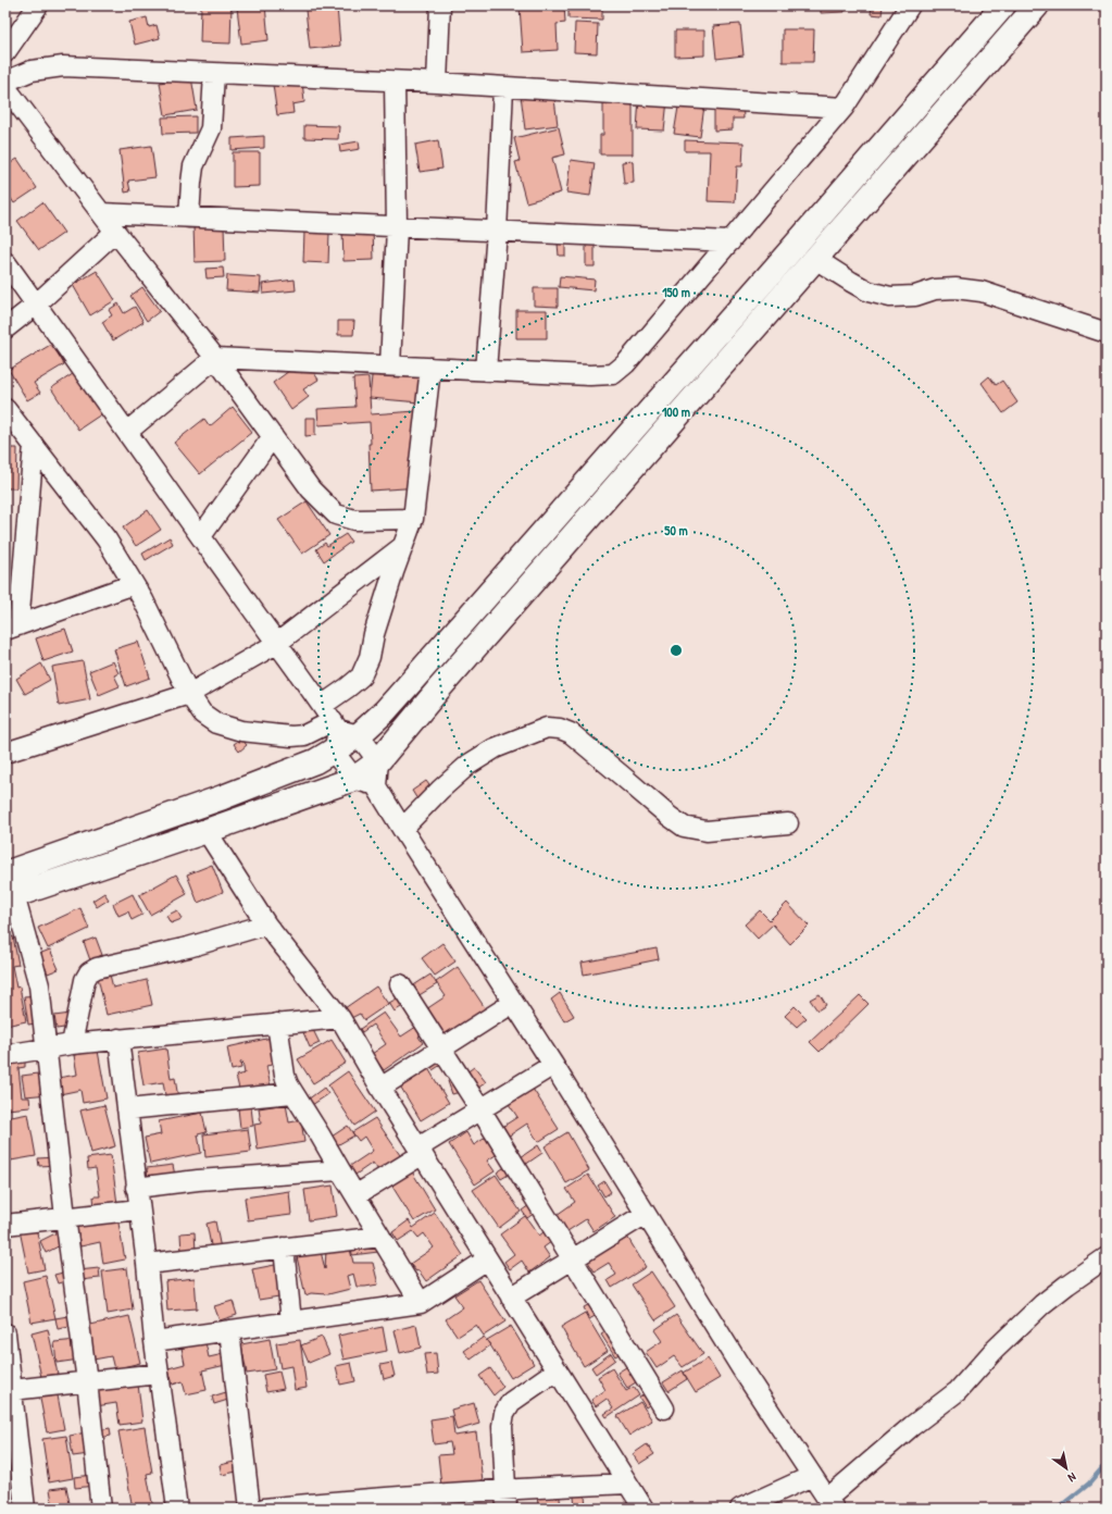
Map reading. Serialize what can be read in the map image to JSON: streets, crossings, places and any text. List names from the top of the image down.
{
  "north": "bottom right",
  "rings": ["150 m", "100 m", "50 m"]
}
